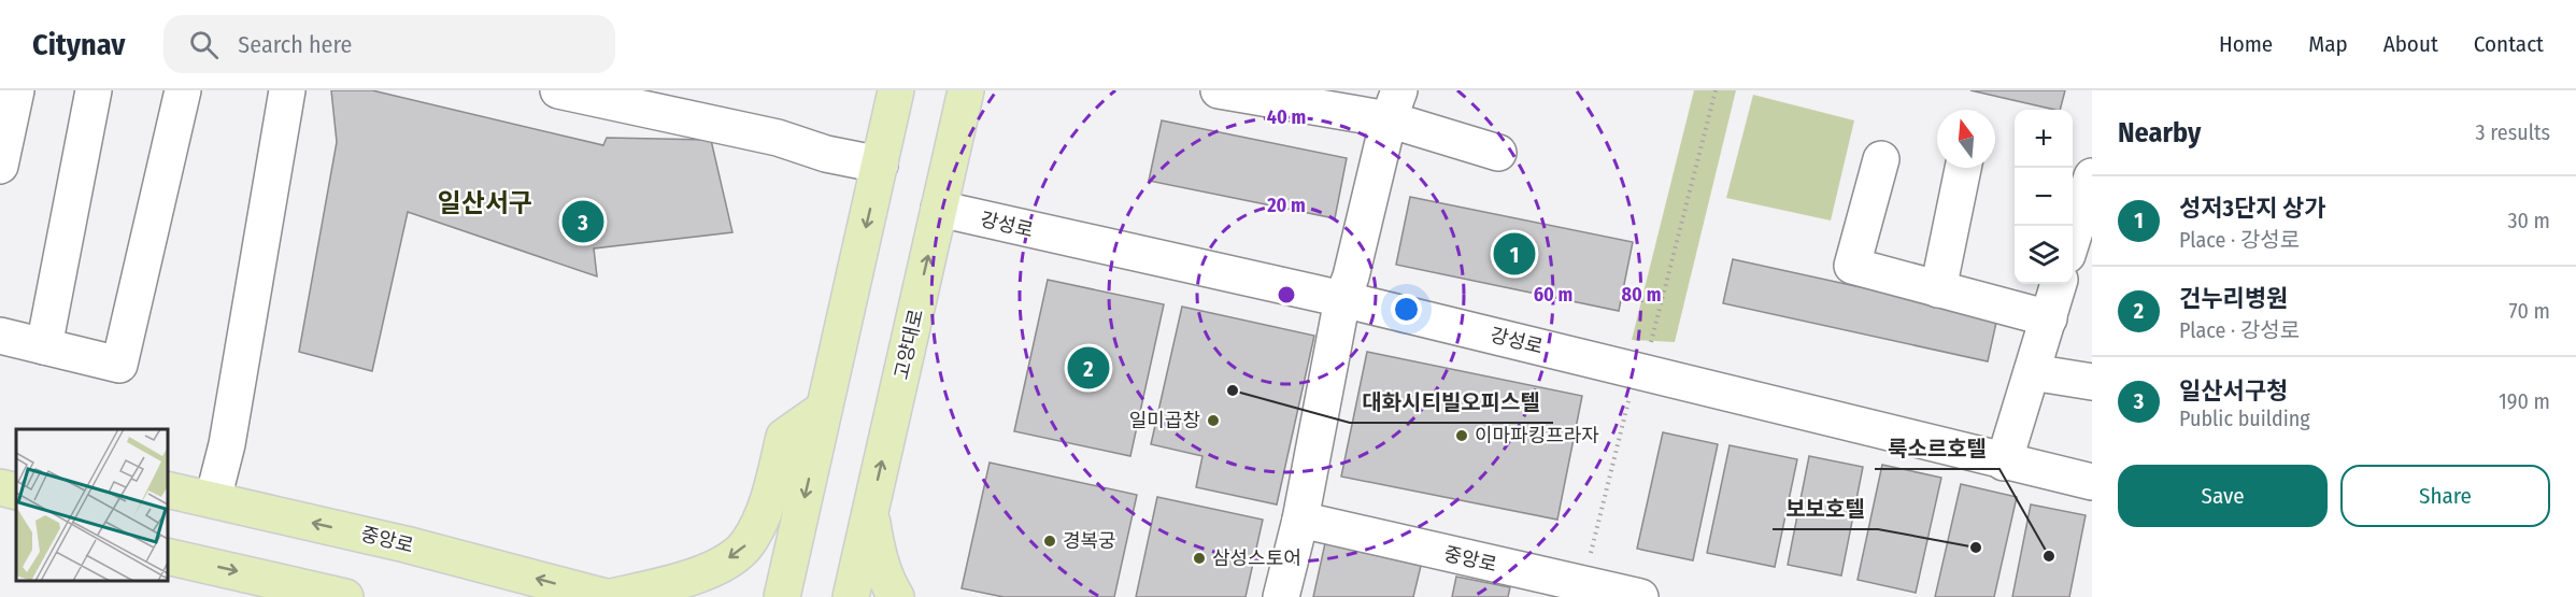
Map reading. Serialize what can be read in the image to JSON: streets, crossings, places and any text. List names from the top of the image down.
{
  "streets": {
    "main road": ["고양대로", "중앙로"],
    "street": ["강성로"]
  },
  "crossings": [
    ["강성로", "고양대로"]
  ],
  "districts": ["일산서구"],
  "places": [
    "대화시티빌오피스텔",
    "일미곱창",
    "이마파킹프라자",
    "경복궁",
    "보보호텔",
    "룩소르호텔",
    "삼성스토어"
  ],
  "north": "top",
  "page": {
    "header": "Citynav",
    "search": "Search here",
    "nav": [
      "Home",
      "Map",
      "About",
      "Contact"
    ],
    "heading": ["Nearby", "3 results"],
    "map_buttons": ["+", "−"],
    "list": [
      {
        "mark": "1",
        "name": "성저3단지 상가",
        "note": "Place · 강성로",
        "value": "30 m"
      },
      {
        "mark": "2",
        "name": "건누리병원",
        "note": "Place · 강성로",
        "value": "70 m"
      },
      {
        "mark": "3",
        "name": "일산서구청",
        "note": "Public building",
        "value": "190 m"
      }
    ],
    "pins": ["3", "1", "2"],
    "buttons": ["Save", "Share"]
  },
  "rings": [
    "40 m",
    "20 m",
    "60 m",
    "80 m"
  ]
}
